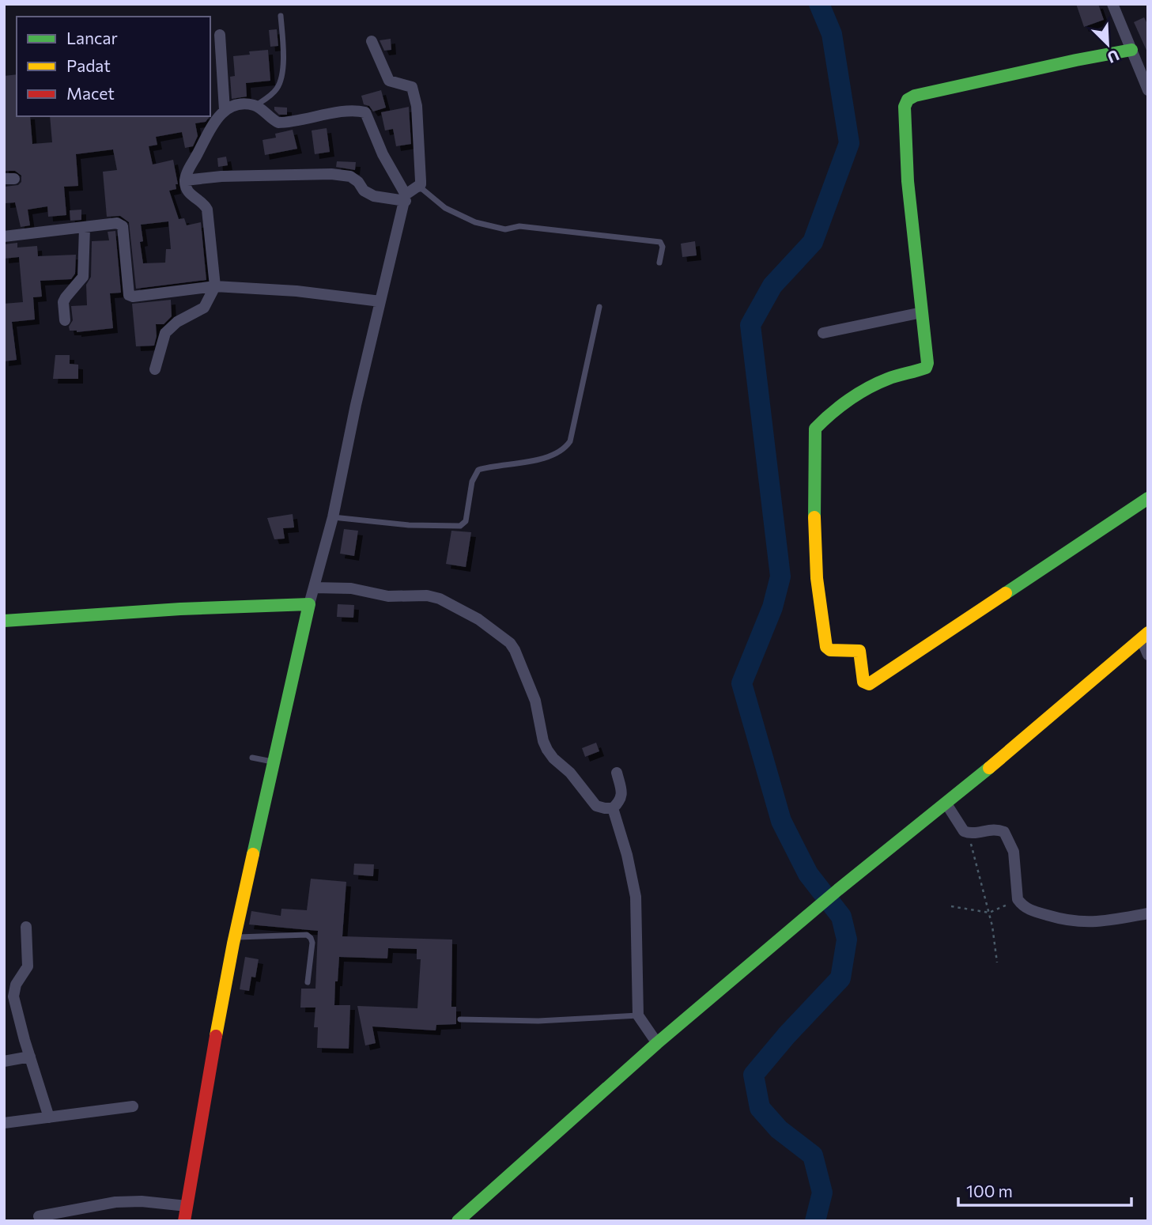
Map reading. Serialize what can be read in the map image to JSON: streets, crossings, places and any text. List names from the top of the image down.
{
  "legend": ["Lancar", "Padat", "Macet"],
  "scale_bar": "100 m",
  "north": "bottom right"
}
